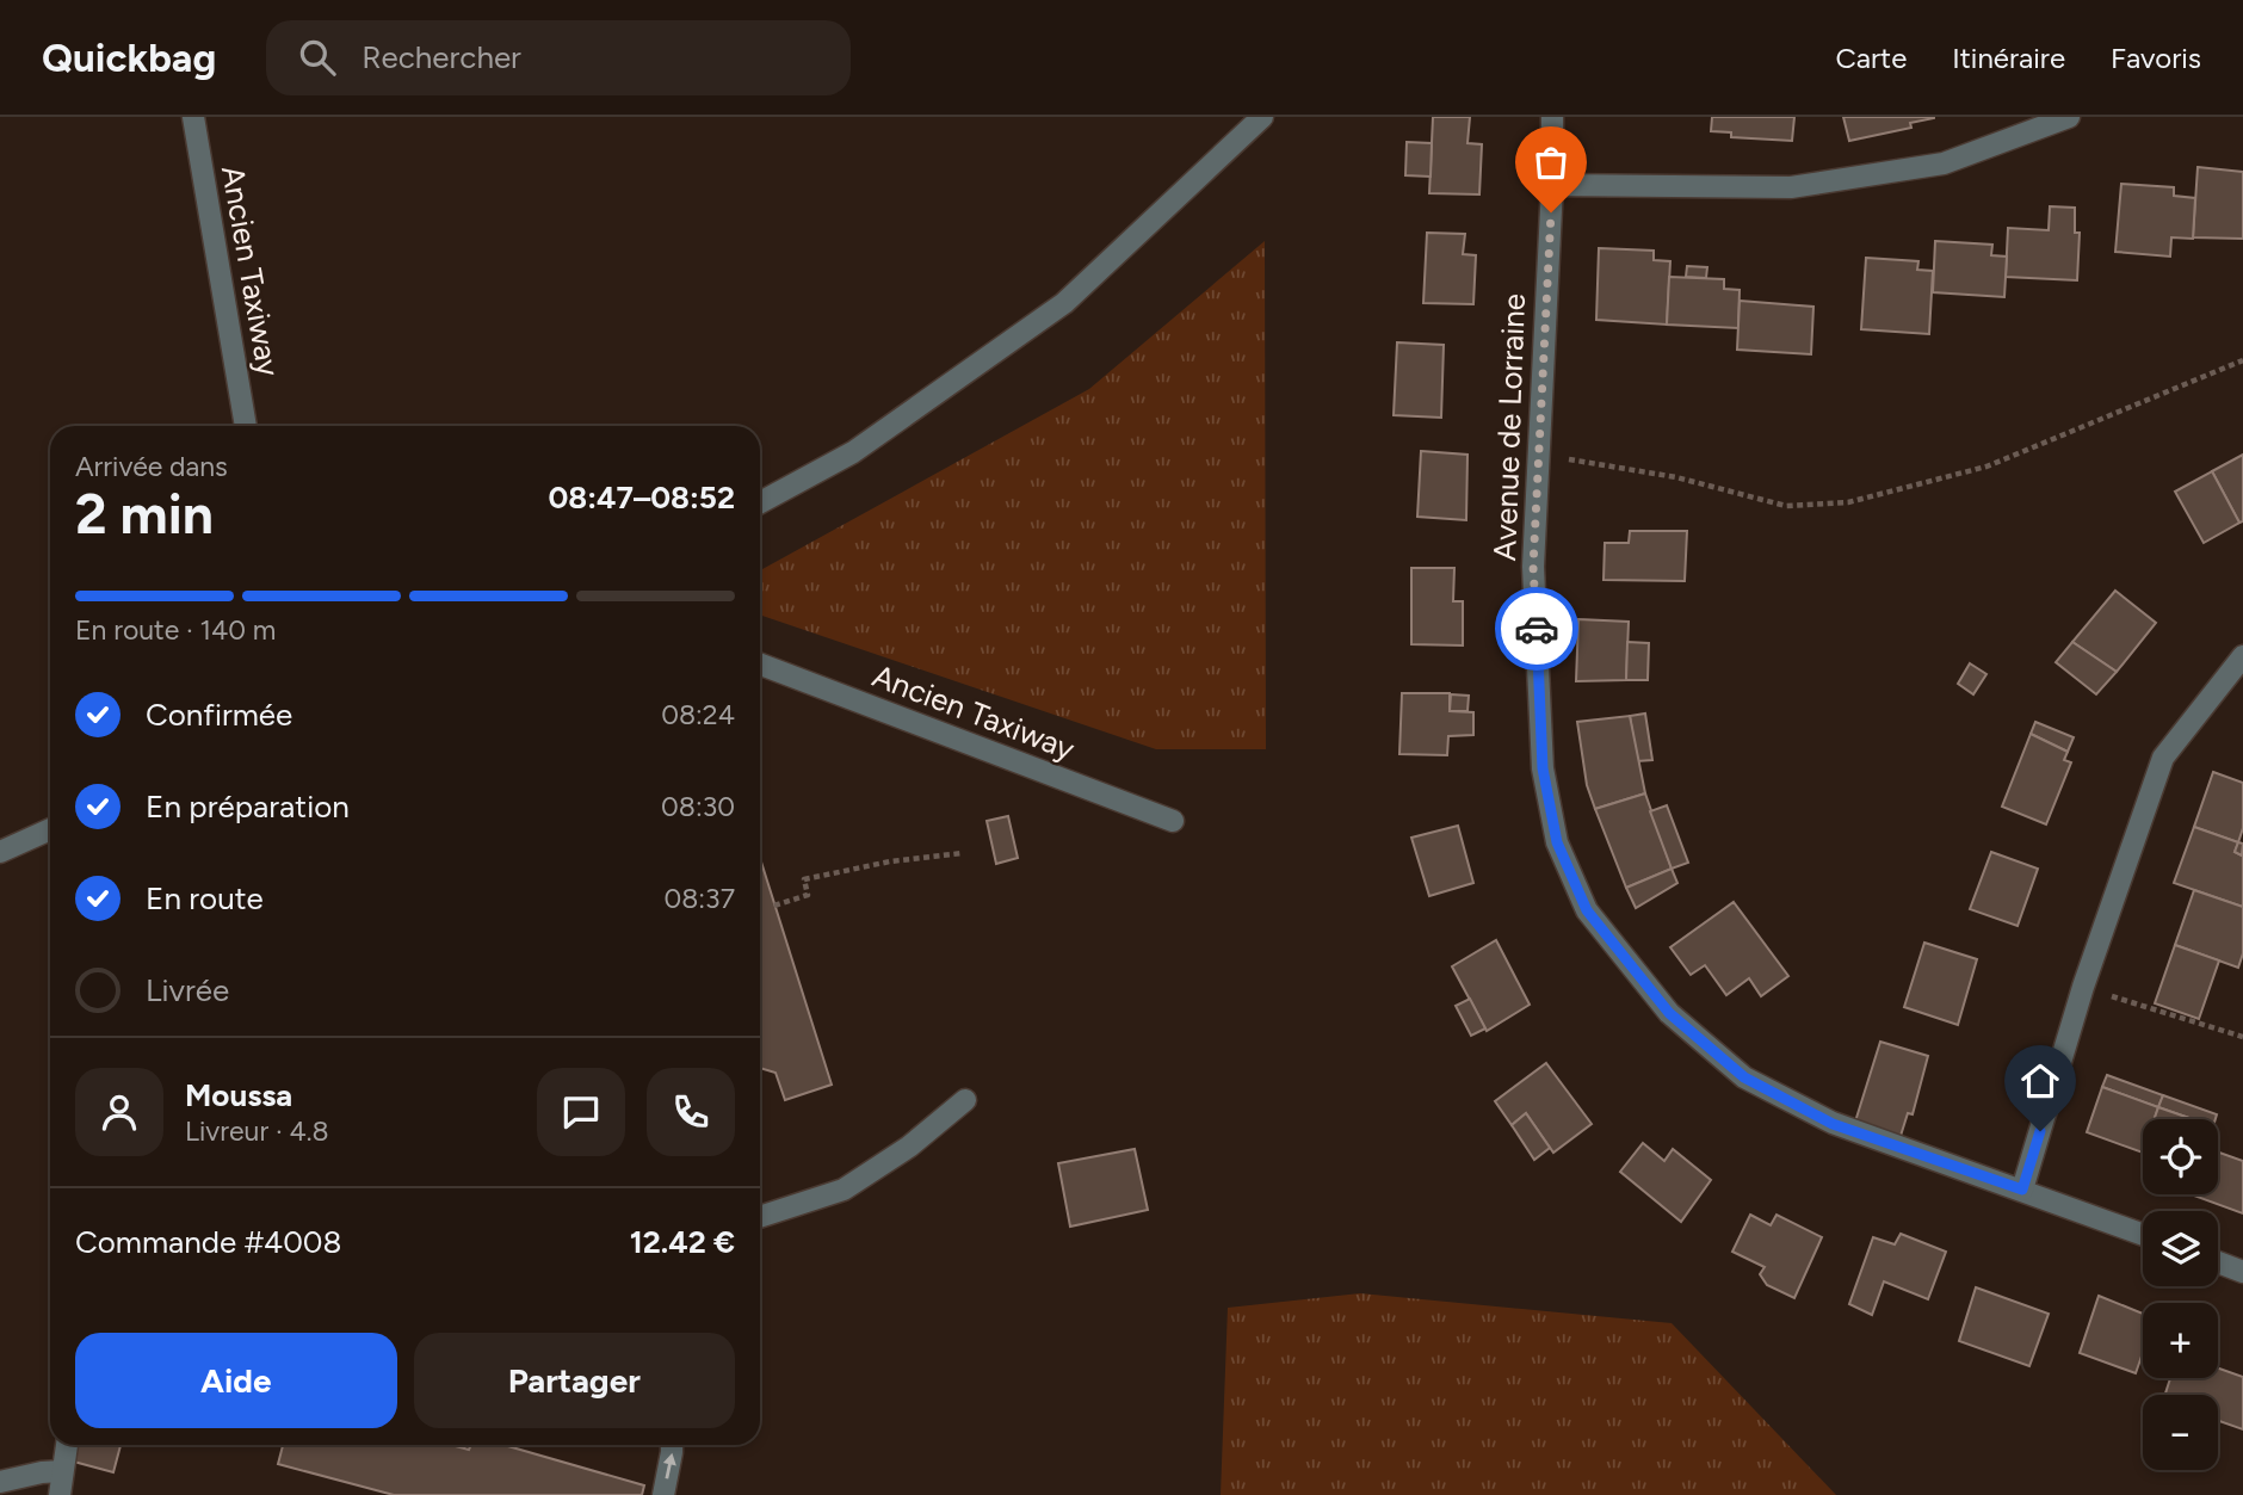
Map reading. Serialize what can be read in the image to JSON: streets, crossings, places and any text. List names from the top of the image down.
{
  "streets": {
    "street": ["Ancien Taxiway", "Avenue de Lorraine"]
  },
  "page": {
    "header": "Quickbag",
    "search": "Rechercher",
    "nav": ["Carte", "Itinéraire", "Favoris"],
    "heading": ["2 min", "Arrivée dans", "08:47–08:52"],
    "panel": [
      "Moussa",
      "Livreur · 4.8",
      "Commande #4008",
      "12.42 €"
    ],
    "bar": "En route · 140 m",
    "list": [
      ["Confirmée", "08:24"],
      ["En préparation", "08:30"],
      ["En route", "08:37"],
      "Livrée"
    ],
    "map_buttons": ["+", "−"],
    "buttons": ["Aide", "Partager"]
  }
}
